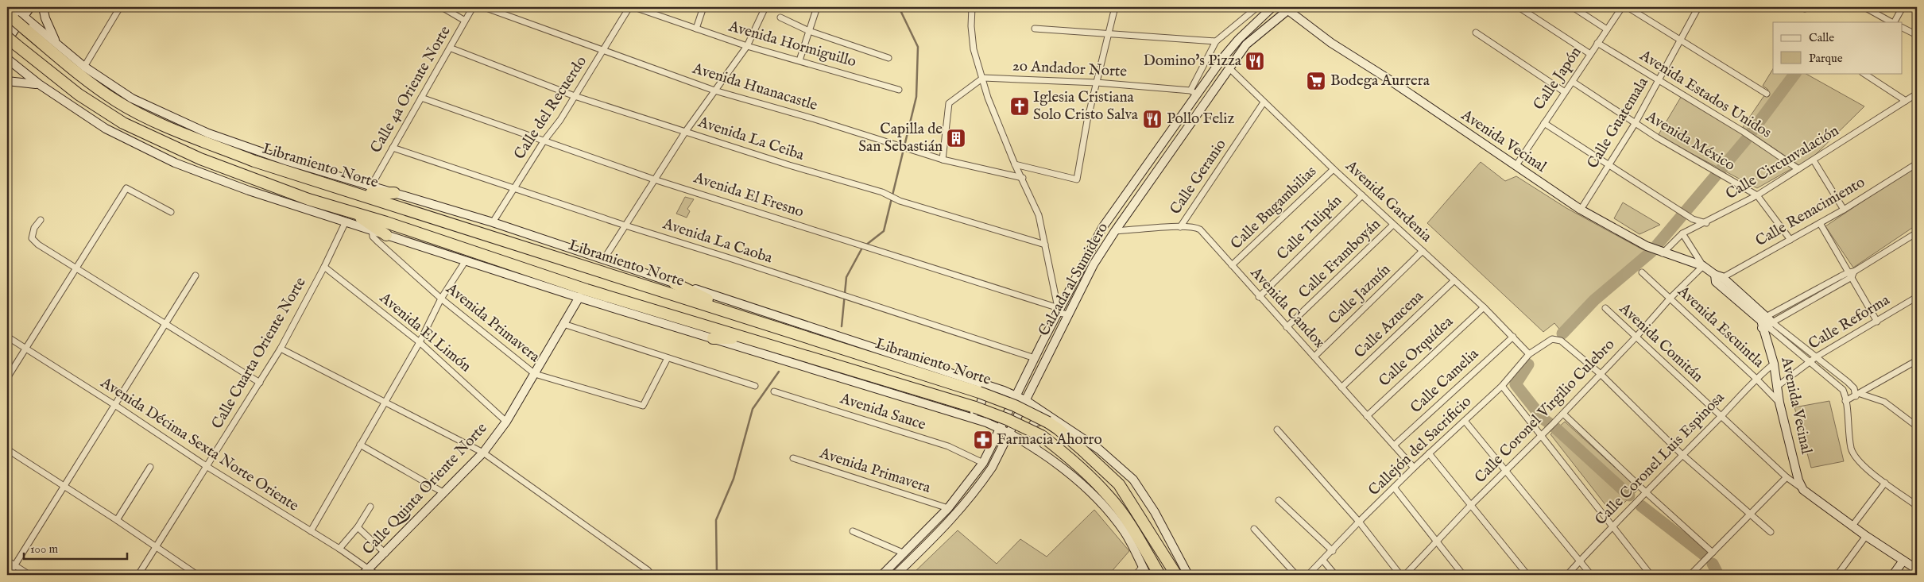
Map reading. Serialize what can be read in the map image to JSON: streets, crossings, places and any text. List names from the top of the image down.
{
  "streets": {
    "highway": ["Libramiento Norte"],
    "street": [
      "Avenida Hormiguillo",
      "2o Andador Norte",
      "Calle Japón",
      "Avenida Huanacastle",
      "Calle 4a Oriente Norte",
      "Avenida Estados Unidos",
      "Calle del Recuerdo",
      "Calle Guatemala",
      "Avenida La Ceiba",
      "Avenida Vecinal",
      "Avenida México",
      "Calle Circunvalación",
      "Calle Geranio",
      "Avenida El Fresno",
      "Avenida Gardenia",
      "Calle Bugambilias",
      "Calle Renacimiento",
      "Calle Tulipán",
      "Avenida La Caoba",
      "Calle Framboyán",
      "Calzada al Sumidero",
      "Calle Jazmín",
      "Avenida Candox",
      "Calle Reforma",
      "Avenida Primavera",
      "Calle Azucena",
      "Avenida Escuintla",
      "Avenida El Limón",
      "Avenida Comitán",
      "Calle Orquídea",
      "Calle Cuarta Oriente Norte",
      "Calle Camelia",
      "Calle Coronel Virgilio Culebro",
      "Avenida Sauce",
      "Avenida Décima Sexta Norte Oriente",
      "Callejón del Sacrificio",
      "Calle Coronel Luis Espinosa",
      "Calle Quinta Oriente Norte"
    ]
  },
  "crossings": [
    ["Calle Japón", "Avenida Estados Unidos"],
    ["Calle Japón", "Avenida Vecinal"],
    ["Calle Japón", "Avenida México"],
    ["Avenida Huanacastle", "Calle del Recuerdo"],
    ["Calle 4a Oriente Norte", "Avenida La Ceiba"],
    ["Calle 4a Oriente Norte", "Avenida El Fresno"],
    ["Calle 4a Oriente Norte", "Avenida La Caoba"],
    ["Avenida Estados Unidos", "Calle Guatemala"],
    ["Avenida Estados Unidos", "Calle Circunvalación"],
    ["Calle del Recuerdo", "Avenida La Ceiba"],
    ["Calle del Recuerdo", "Avenida El Fresno"],
    ["Calle del Recuerdo", "Avenida La Caoba"],
    ["Calle Guatemala", "Avenida Vecinal"],
    ["Calle Guatemala", "Avenida México"],
    ["Avenida Vecinal", "Calle Circunvalación"],
    ["Avenida Vecinal", "Calle Renacimiento"],
    ["Avenida Vecinal", "Calzada al Sumidero"],
    ["Avenida Vecinal", "Calle Reforma"],
    ["Avenida Vecinal", "Avenida Escuintla"],
    ["Avenida Vecinal", "Avenida Comitán"],
    ["Avenida Vecinal", "Calle Coronel Virgilio Culebro"],
    ["Avenida Vecinal", "Calle Coronel Luis Espinosa"],
    ["Avenida México", "Calle Circunvalación"],
    ["Calle Geranio", "Avenida Gardenia"],
    ["Calle Geranio", "Avenida Candox"],
    ["Avenida El Fresno", "Calzada al Sumidero"],
    ["Avenida Gardenia", "Calle Bugambilias"],
    ["Avenida Gardenia", "Calle Tulipán"],
    ["Avenida Gardenia", "Calle Framboyán"],
    ["Avenida Gardenia", "Calzada al Sumidero"],
    ["Avenida Gardenia", "Calle Jazmín"],
    ["Avenida Gardenia", "Calle Azucena"],
    ["Avenida Gardenia", "Calle Orquídea"],
    ["Avenida Gardenia", "Calle Camelia"],
    ["Avenida Gardenia", "Callejón del Sacrificio"],
    ["Calle Bugambilias", "Avenida Candox"],
    ["Calle Tulipán", "Avenida Candox"],
    ["Calle Framboyán", "Avenida Candox"],
    ["Calzada al Sumidero", "Avenida Candox"],
    ["Calle Jazmín", "Avenida Candox"],
    ["Avenida Candox", "Calle Azucena"],
    ["Avenida Candox", "Calle Orquídea"],
    ["Avenida Candox", "Calle Camelia"],
    ["Avenida Candox", "Callejón del Sacrificio"],
    ["Avenida Primavera", "Calle Quinta Oriente Norte"],
    ["Avenida Escuintla", "Calle Coronel Virgilio Culebro"],
    ["Avenida Escuintla", "Calle Coronel Luis Espinosa"],
    ["Avenida El Limón", "Calle Cuarta Oriente Norte"],
    ["Avenida El Limón", "Calle Quinta Oriente Norte"],
    ["Avenida Comitán", "Calle Coronel Virgilio Culebro"],
    ["Avenida Comitán", "Calle Coronel Luis Espinosa"],
    ["Calle Cuarta Oriente Norte", "Avenida Décima Sexta Norte Oriente"],
    ["Calle Coronel Virgilio Culebro", "Callejón del Sacrificio"],
    ["Avenida Décima Sexta Norte Oriente", "Calle Quinta Oriente Norte"]
  ],
  "places": {
    "restaurant": ["Domino's Pizza", "Pollo Feliz"],
    "supermarket": ["Bodega Aurrera"],
    "church": ["Iglesia Cristiana Solo Cristo Salva"],
    "building": ["Capilla de San Sebastián"],
    "pharmacy": ["Farmacia Ahorro"]
  },
  "legend": ["Calle", "Parque"],
  "scale_bar": "100 m"
}
